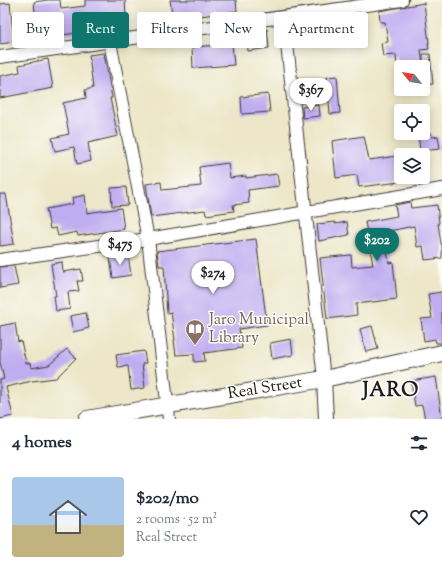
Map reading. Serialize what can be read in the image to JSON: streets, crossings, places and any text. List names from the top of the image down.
{
  "streets": {
    "main road": ["Real Street"]
  },
  "districts": ["JARO"],
  "places": {
    "library": ["Jaro Municipal Library"]
  },
  "north": "top left",
  "page": {
    "chip": [
      "Buy",
      "Rent",
      "Filters",
      "New",
      "Apartment"
    ],
    "price": [
      "$367",
      "$202",
      "$475",
      "$274"
    ],
    "heading": "4 homes",
    "list": [
      {
        "name": "$202/mo",
        "note": "2 rooms · 52 m² · Real Street"
      }
    ]
  }
}
